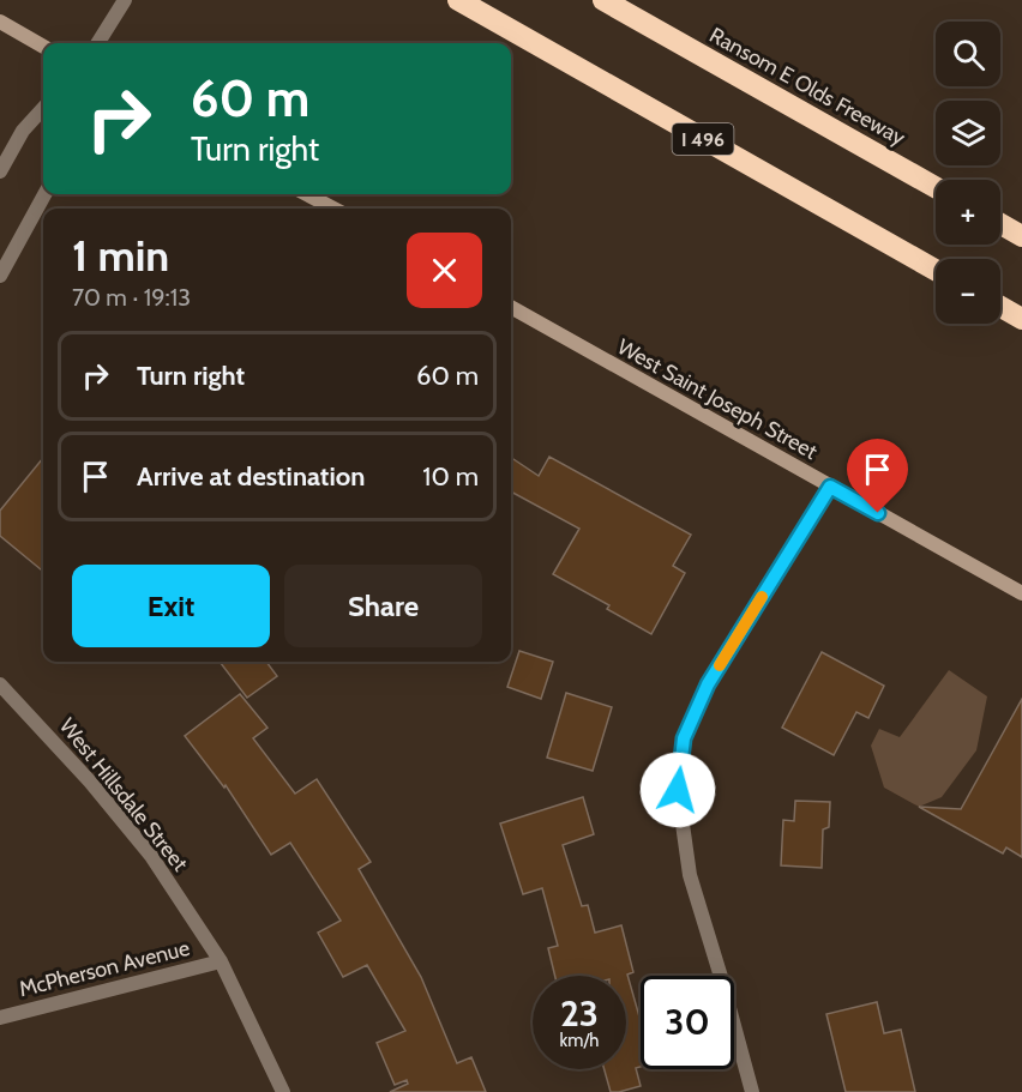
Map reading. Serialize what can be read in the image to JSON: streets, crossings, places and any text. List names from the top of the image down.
{
  "streets": {
    "highway": ["Ransom E Olds Freeway", "I 496"],
    "main road": ["West Saint Joseph Street"],
    "street": ["West Hillsdale Street", "McPherson Avenue"]
  },
  "crossings": [
    ["West Hillsdale Street", "McPherson Avenue"]
  ],
  "page": {
    "map_buttons": ["+", "−"],
    "turn": ["60 m", "Turn right"],
    "heading": ["1 min", "70 m · 19:13"],
    "list": [
      {
        "name": "Turn right",
        "value": "60 m"
      },
      {
        "name": "Arrive at destination",
        "value": "10 m"
      }
    ],
    "buttons": ["Exit", "Share"],
    "speed": "23 km/h",
    "limit": "30"
  }
}
